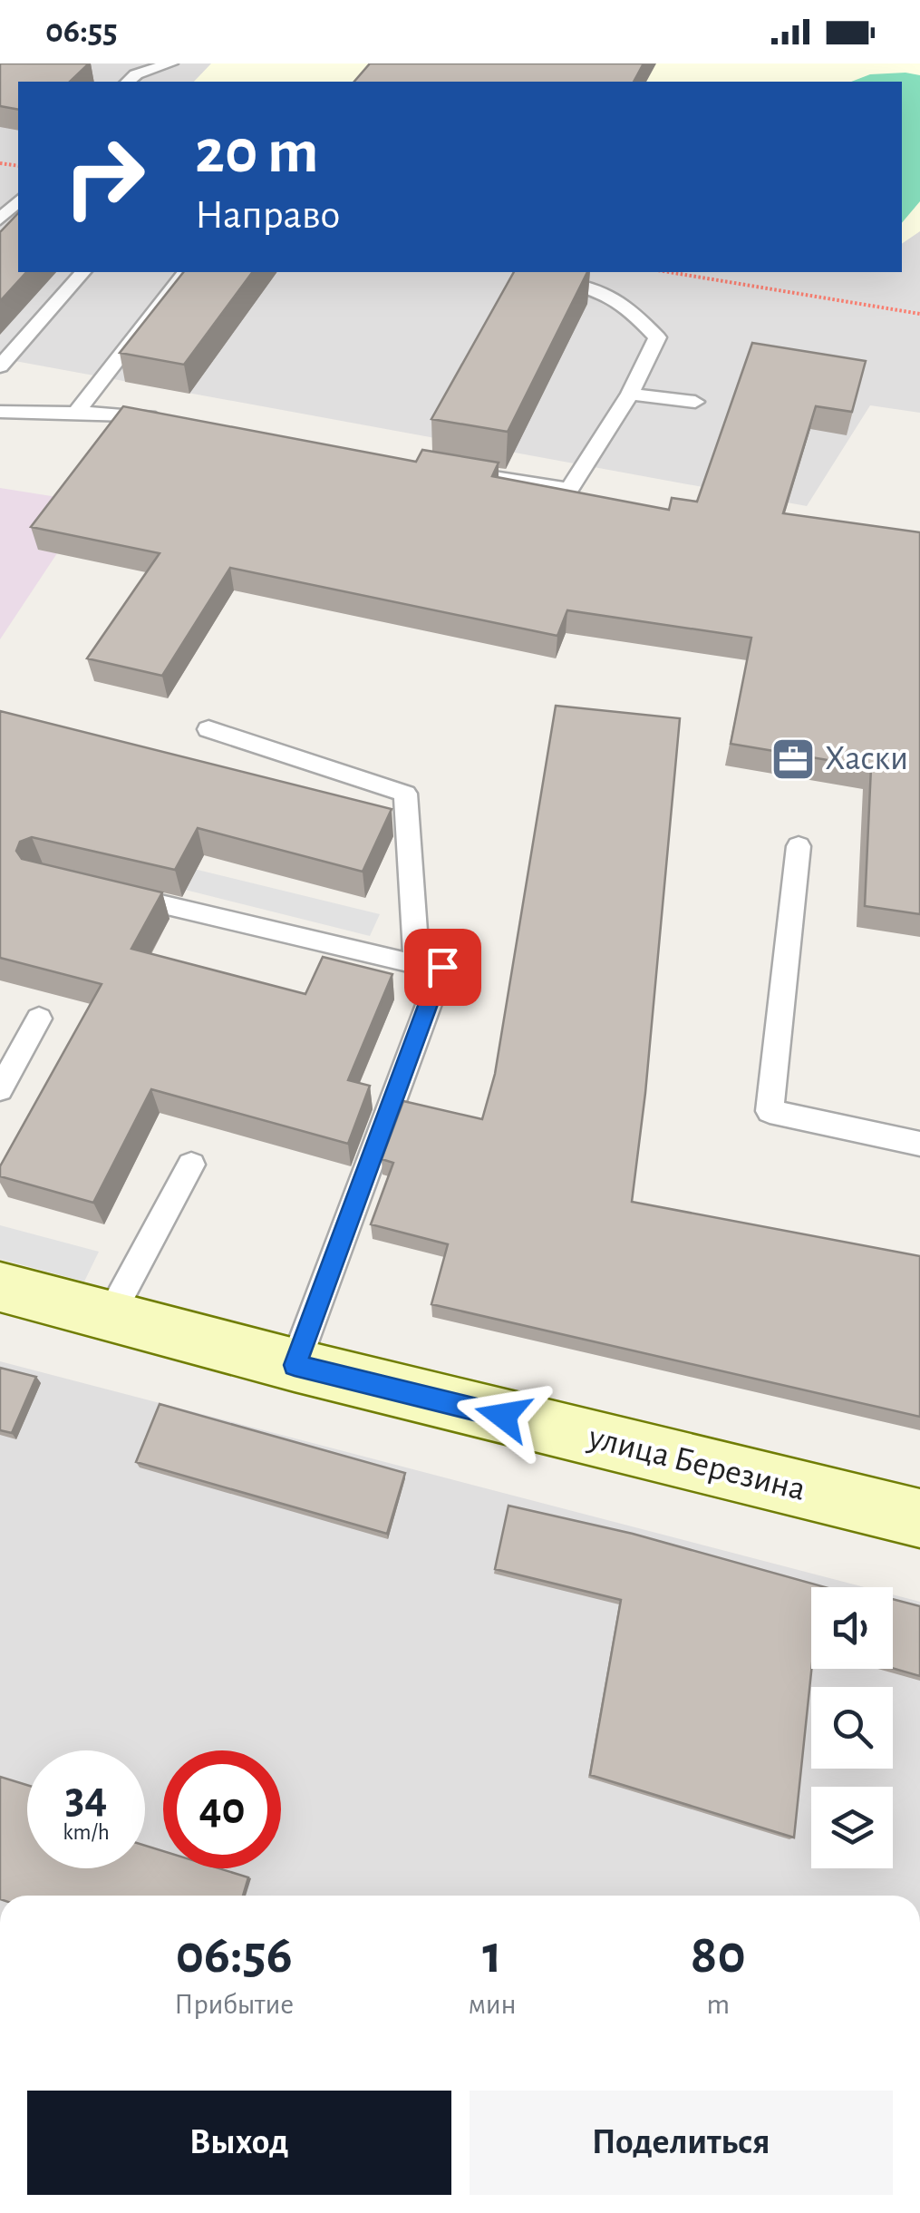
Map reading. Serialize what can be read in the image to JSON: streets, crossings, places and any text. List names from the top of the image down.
{
  "streets": {
    "street": ["улица Березина"]
  },
  "places": {
    "office": ["Хаски"]
  },
  "page": {
    "status": "06:55",
    "turn": ["20 m", "Направо"],
    "speed": "34 km/h",
    "limit": "40",
    "eta": [
      "06:56",
      "Прибытие",
      "1",
      "мин",
      "80",
      "m"
    ],
    "buttons": ["Выход", "Поделиться"]
  }
}
